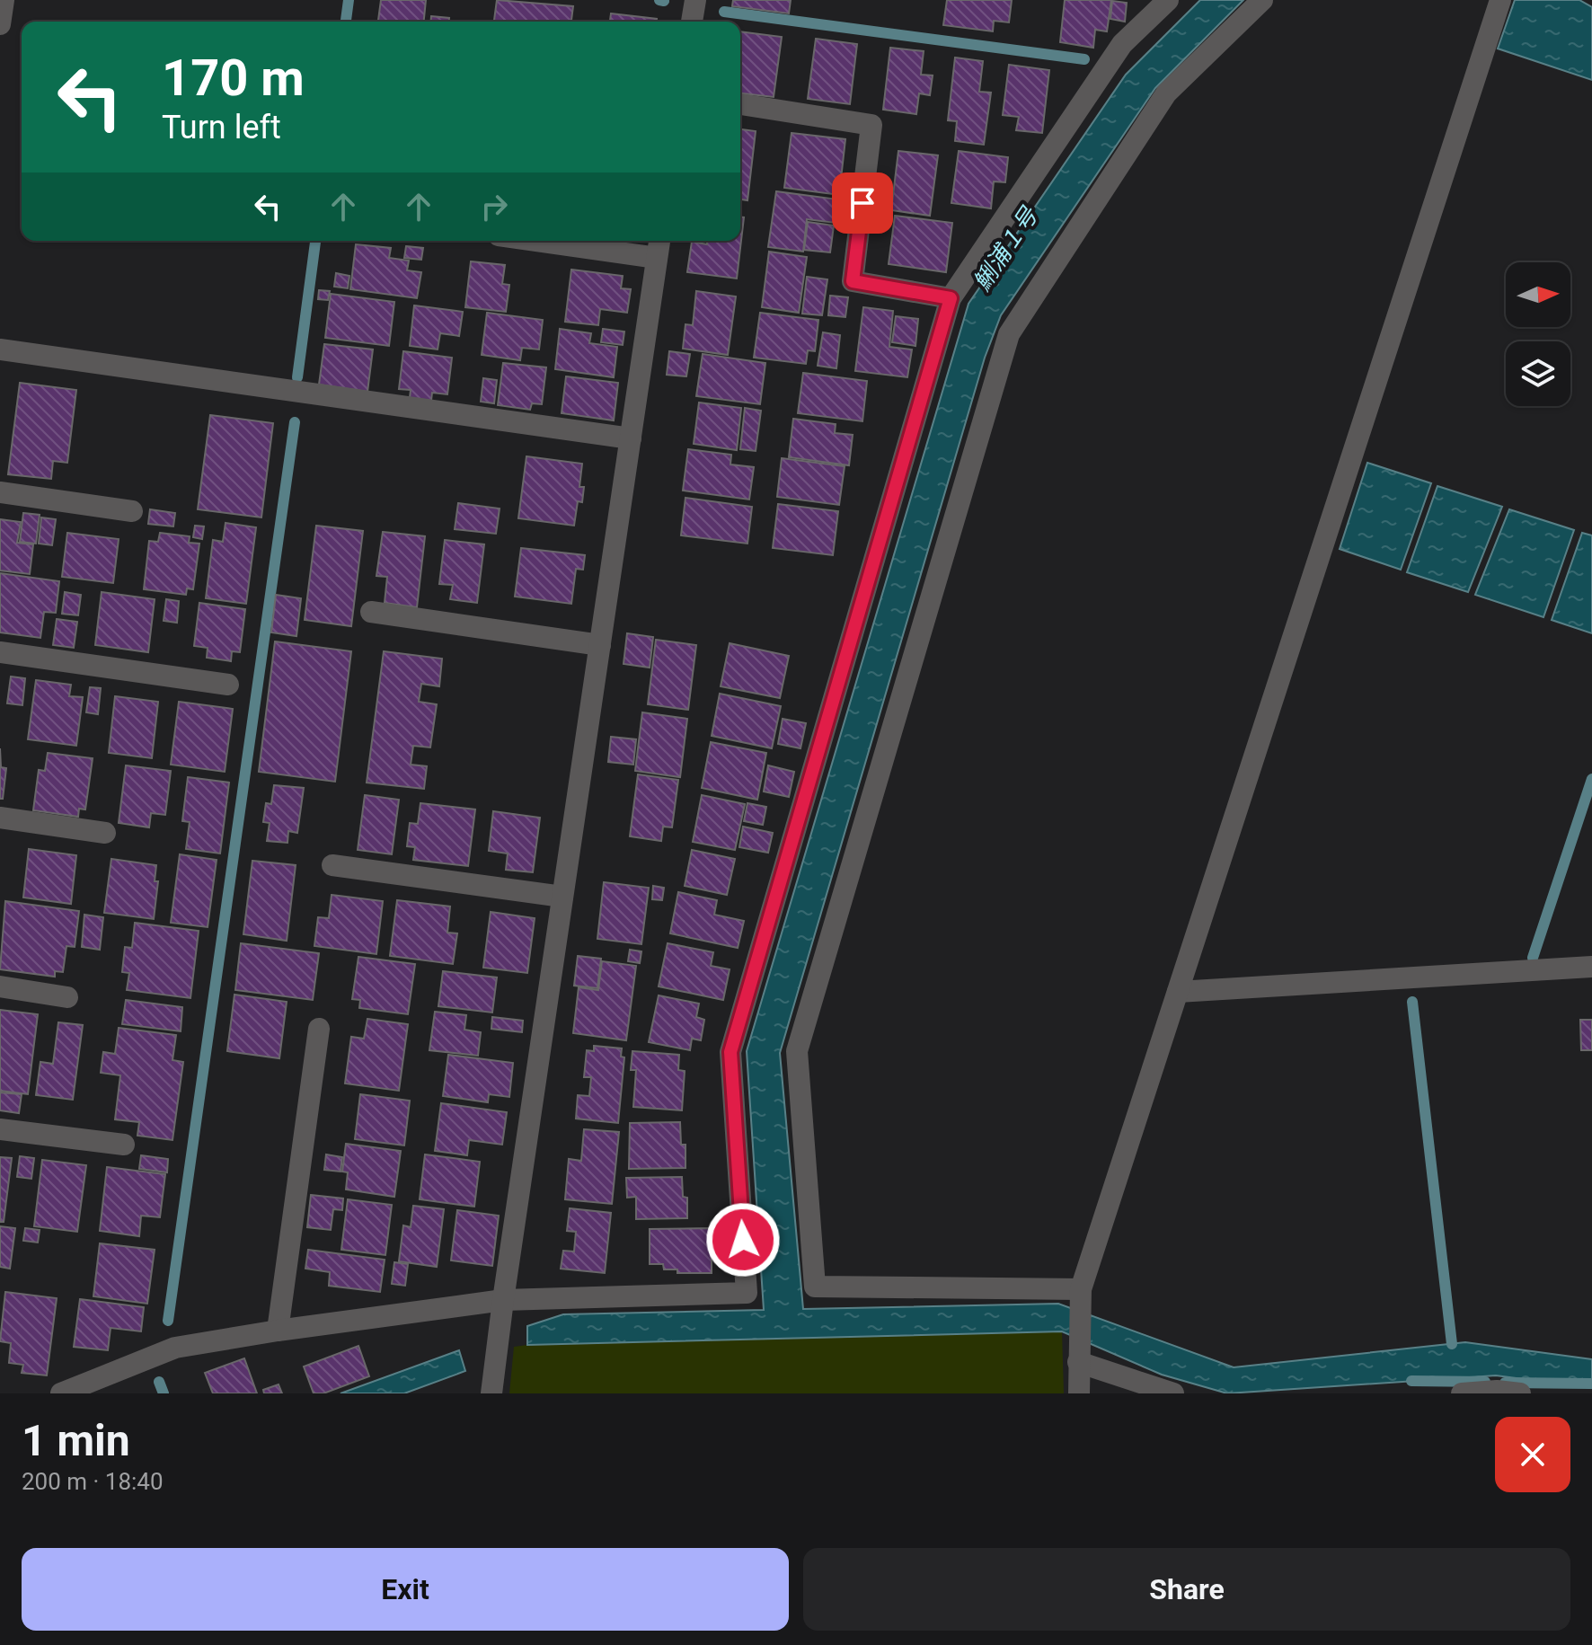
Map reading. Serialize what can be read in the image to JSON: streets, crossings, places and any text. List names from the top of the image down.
{
  "water": ["鯏浦１号"],
  "north": "right",
  "page": {
    "turn": ["170 m", "Turn left"],
    "heading": ["1 min", "200 m · 18:40"],
    "buttons": ["Exit", "Share"]
  }
}
